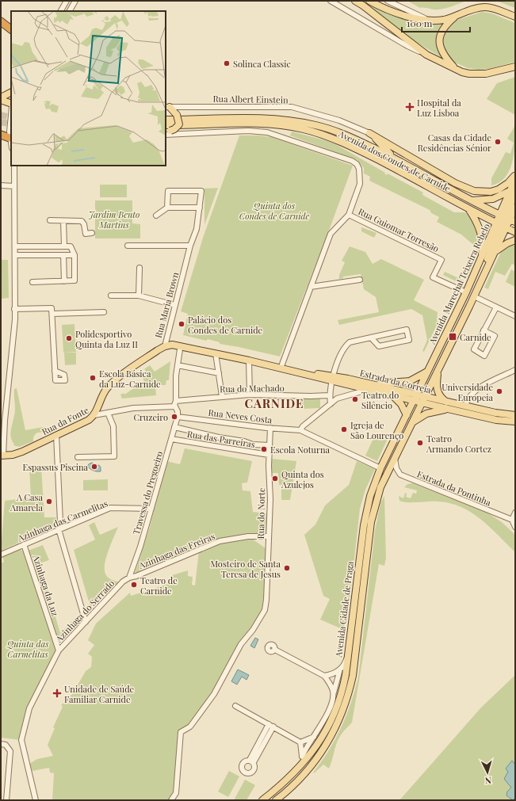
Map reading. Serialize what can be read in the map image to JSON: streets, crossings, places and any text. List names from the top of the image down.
{
  "streets": {
    "main road": [
      "Avenida dos Condes de Carnide",
      "Avenida Marechal Teixeira Rebelo",
      "Rua Maria Brown",
      "Estrada da Correia",
      "Rua da Fonte",
      "Avenida Cidade de Praga"
    ],
    "street": [
      "Rua Albert Einstein",
      "Rua Guiomar Torresão",
      "Rua do Machado",
      "Rua Neves Costa",
      "Rua das Parreiras",
      "Estrada da Pontinha",
      "Travessa do Pregoeiro",
      "Rua do Norte",
      "Azinhaga das Carmelitas",
      "Azinhaga das Freiras",
      "Azinhaga da Luz",
      "Azinhaga do Serrado"
    ]
  },
  "crossings": [
    ["Avenida dos Condes de Carnide", "Avenida Marechal Teixeira Rebelo"],
    ["Rua Guiomar Torresão", "Avenida Marechal Teixeira Rebelo"],
    ["Avenida Marechal Teixeira Rebelo", "Estrada da Correia"],
    ["Avenida Marechal Teixeira Rebelo", "Avenida Cidade de Praga"],
    ["Rua Maria Brown", "Rua da Fonte"],
    ["Estrada da Correia", "Rua Neves Costa"],
    ["Estrada da Correia", "Avenida Cidade de Praga"],
    ["Rua do Machado", "Rua da Fonte"],
    ["Rua do Machado", "Travessa do Pregoeiro"],
    ["Rua Neves Costa", "Travessa do Pregoeiro"],
    ["Rua Neves Costa", "Rua do Norte"],
    ["Rua da Fonte", "Travessa do Pregoeiro"],
    ["Rua das Parreiras", "Travessa do Pregoeiro"],
    ["Rua das Parreiras", "Rua do Norte"],
    ["Estrada da Pontinha", "Avenida Cidade de Praga"],
    ["Travessa do Pregoeiro", "Azinhaga das Carmelitas"],
    ["Travessa do Pregoeiro", "Azinhaga das Freiras"],
    ["Travessa do Pregoeiro", "Azinhaga do Serrado"],
    ["Rua do Norte", "Azinhaga das Freiras"],
    ["Azinhaga das Carmelitas", "Azinhaga da Luz"],
    ["Azinhaga das Freiras", "Azinhaga do Serrado"],
    ["Azinhaga da Luz", "Azinhaga do Serrado"]
  ],
  "districts": ["CARNIDE"],
  "parks": ["Quinta dos Condes de Carnide", "Jardim Bento Martins", "Quinta das Carmelitas"],
  "places": {
    "other": [
      "Solinca Classic",
      "Casas da Cidade Residências Sénior",
      "Palácio dos Condes de Carnide",
      "Polidesportivo Quinta da Luz II",
      "Escola Básica da Luz-Carnide",
      "Universidade Europeia",
      "Teatro do Silêncio",
      "Cruzeiro",
      "Igreja de São Lourenço",
      "Teatro Armando Cortez",
      "Escola Noturna",
      "Espassus Piscina",
      "Quinta dos Azulejos",
      "A Casa Amarela",
      "Mosteiro de Santa Teresa de Jesus",
      "Teatro de Carnide"
    ],
    "health": ["Hospital da Luz Lisboa", "Unidade de Saúde Familiar Carnide"],
    "transit": ["Carnide"]
  },
  "scale_bar": "100 m",
  "north": "bottom"
}
